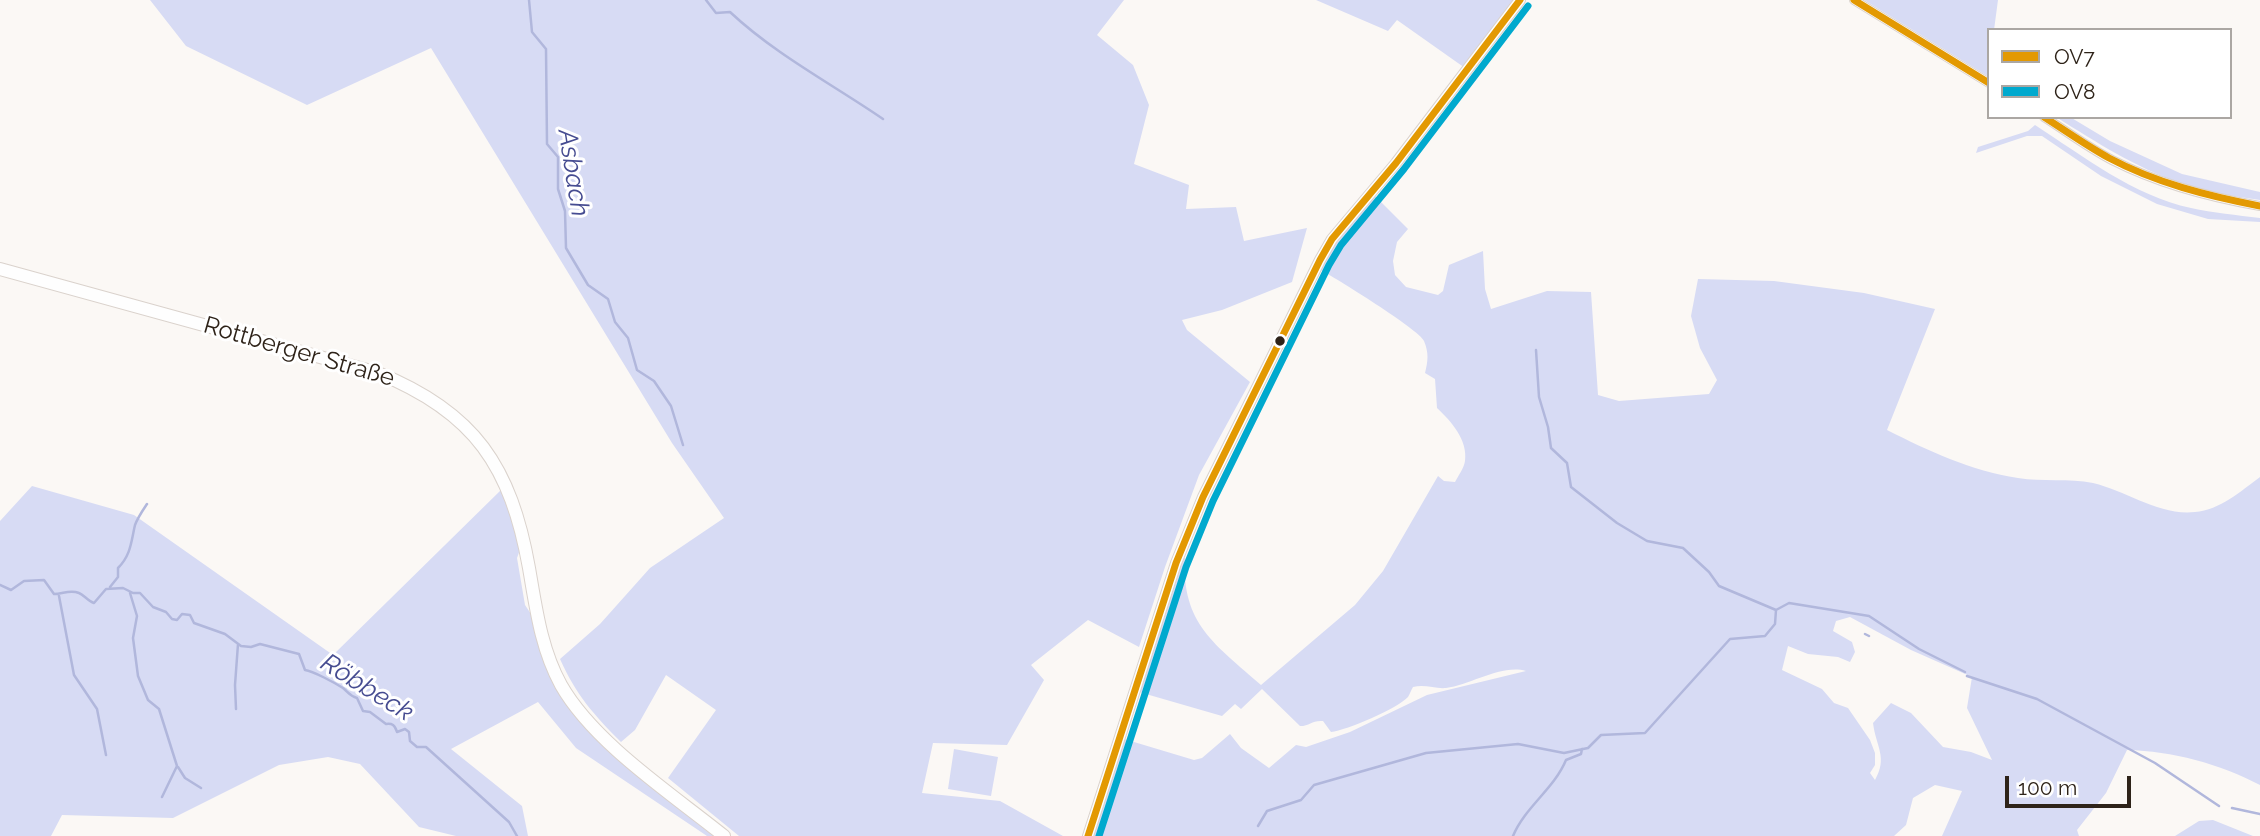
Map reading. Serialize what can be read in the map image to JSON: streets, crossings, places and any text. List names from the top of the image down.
{
  "streets": {
    "main road": ["Rottberger Straße"]
  },
  "water": ["Asbach", "Röbbeck"],
  "lines": ["transit line OV7", "transit line OV8"],
  "legend": ["OV7", "OV8"],
  "scale_bar": "100 m"
}
